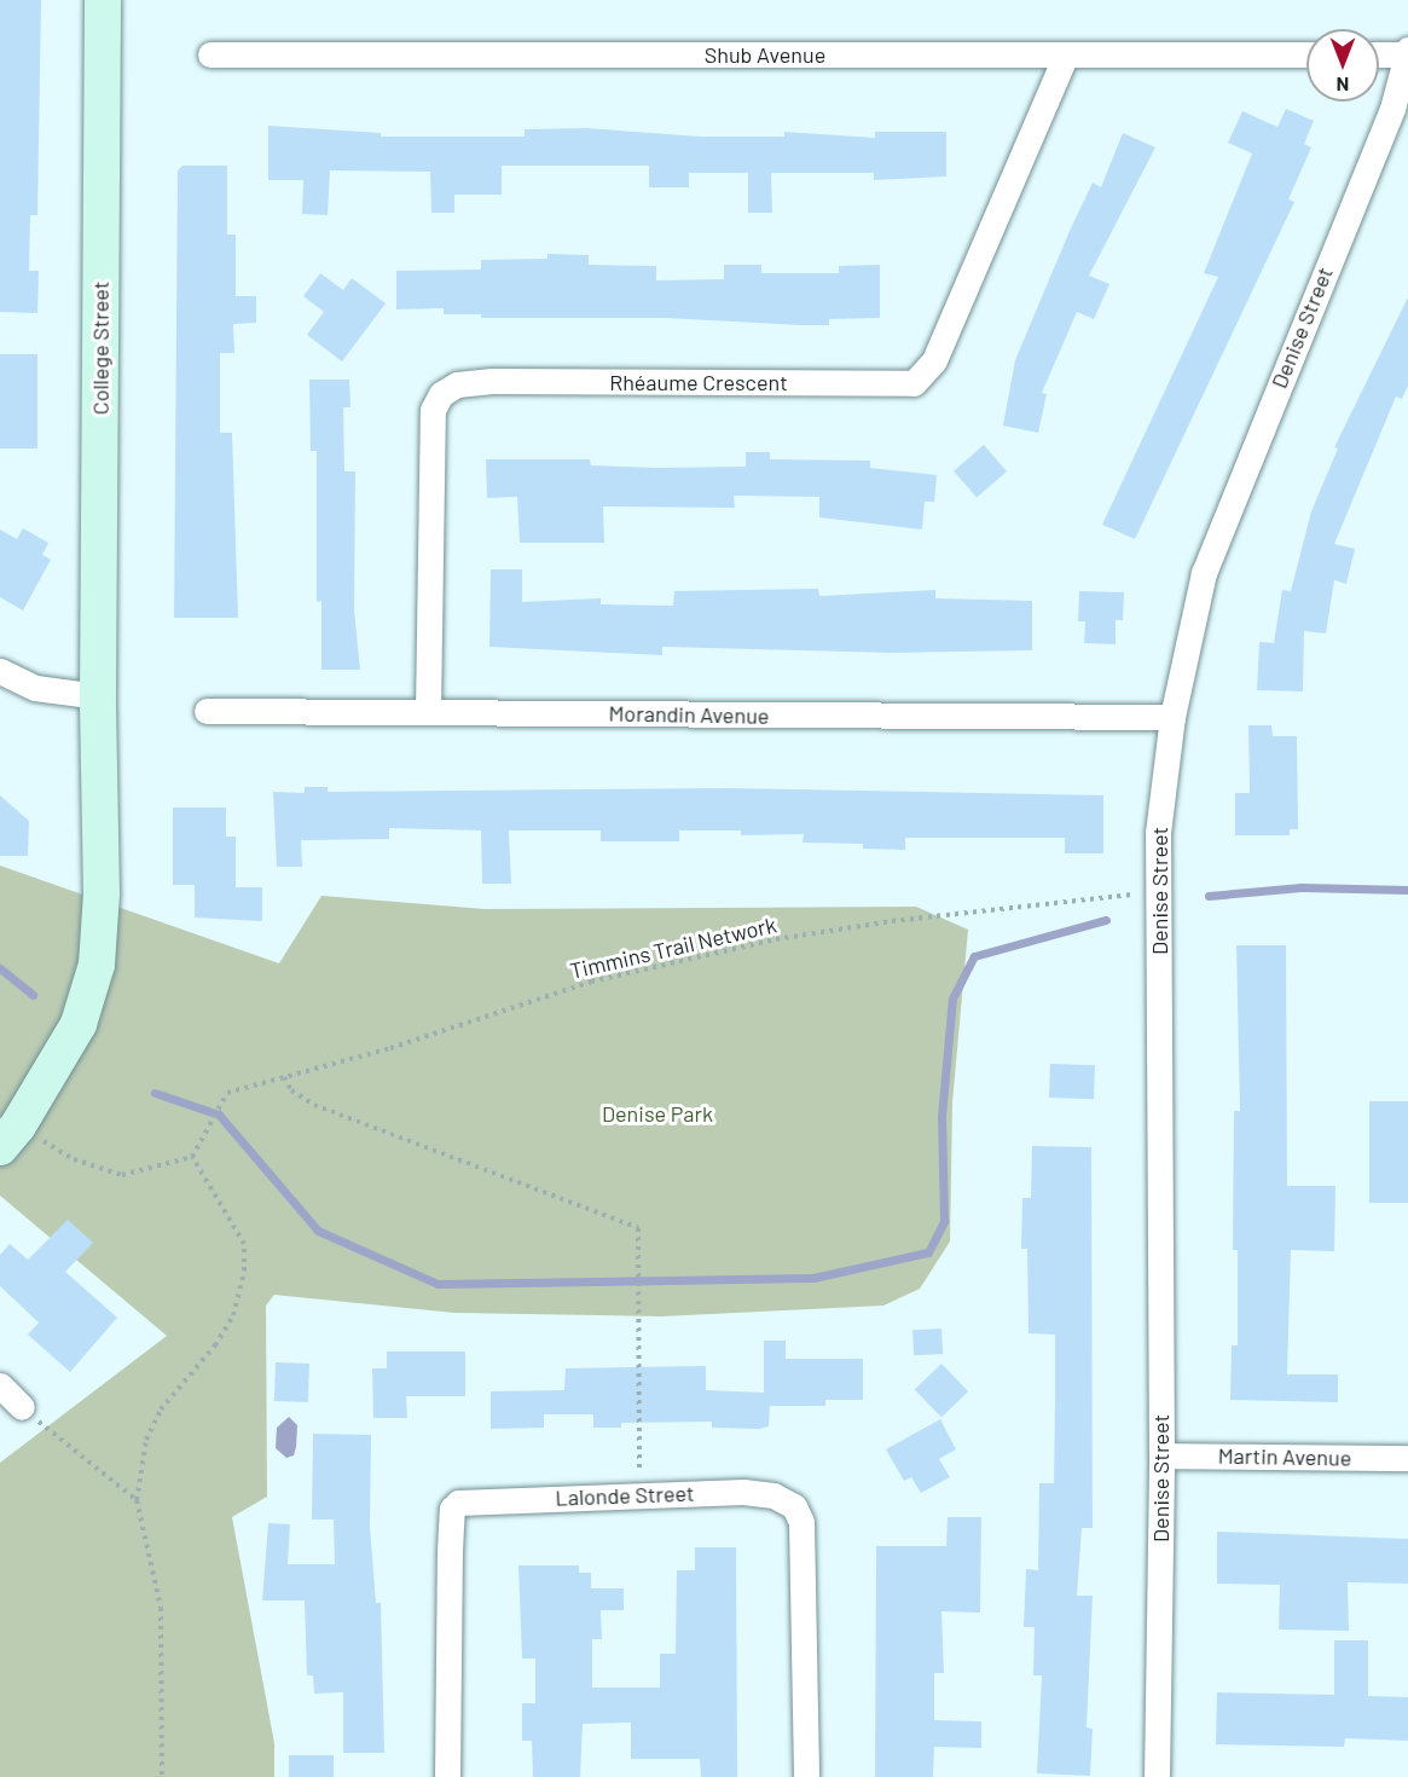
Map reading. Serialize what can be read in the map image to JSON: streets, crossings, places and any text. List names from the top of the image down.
{
  "streets": {
    "street": [
      "Shub Avenue",
      "Denise Street",
      "College Street",
      "Rhéaume Crescent",
      "Morandin Avenue",
      "Martin Avenue",
      "Lalonde Street"
    ],
    "path": ["Timmins Trail Network"]
  },
  "crossings": [
    ["Shub Avenue", "Rhéaume Crescent"],
    ["Denise Street", "Morandin Avenue"],
    ["Denise Street", "Timmins Trail Network"],
    ["Denise Street", "Martin Avenue"],
    ["Rhéaume Crescent", "Morandin Avenue"]
  ],
  "parks": ["Denise Park"],
  "north": "bottom"
}
